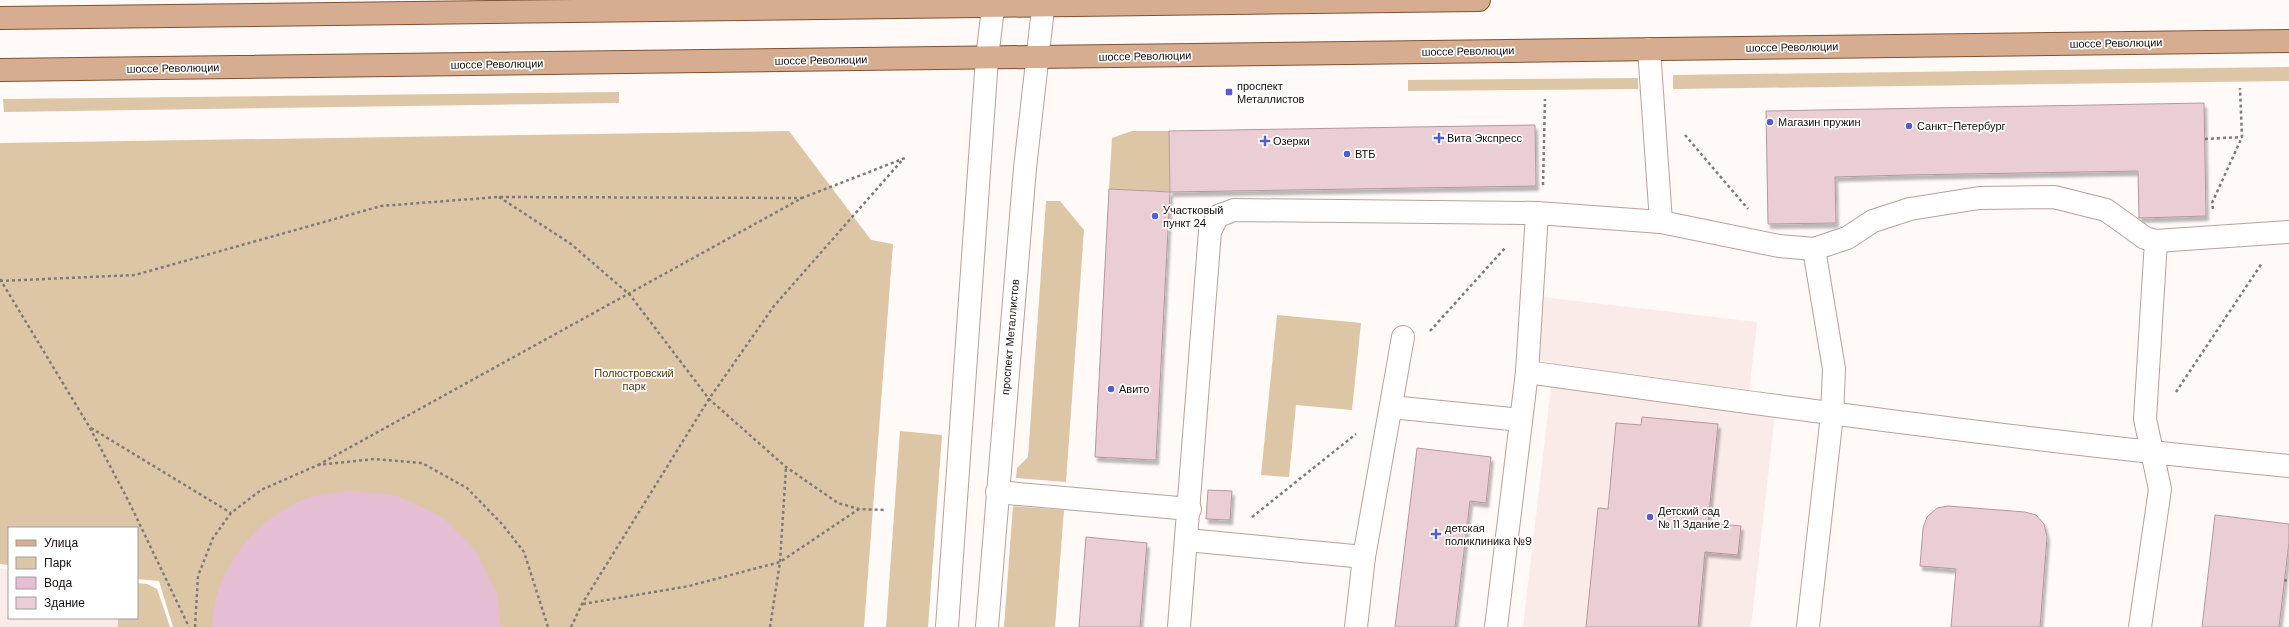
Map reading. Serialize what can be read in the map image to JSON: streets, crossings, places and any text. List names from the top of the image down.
{
  "streets": {
    "main road": ["шоссе Революции"],
    "street": ["проспект Металлистов"]
  },
  "crossings": [
    ["шоссе Революции", "проспект Металлистов"]
  ],
  "parks": ["Полюстровский парк"],
  "places": {
    "transit": ["проспект Металлистов"],
    "other": [
      "Магазин пружин",
      "Санкт-Петербург",
      "ВТБ",
      "Участковый пункт 24",
      "Авито",
      "Детский сад № 11 Здание 2"
    ],
    "health": ["Вита Экспресс", "Озерки", "детская поликлиника №9"]
  },
  "legend": [
    "Улица",
    "Парк",
    "Вода",
    "Здание"
  ]
}
